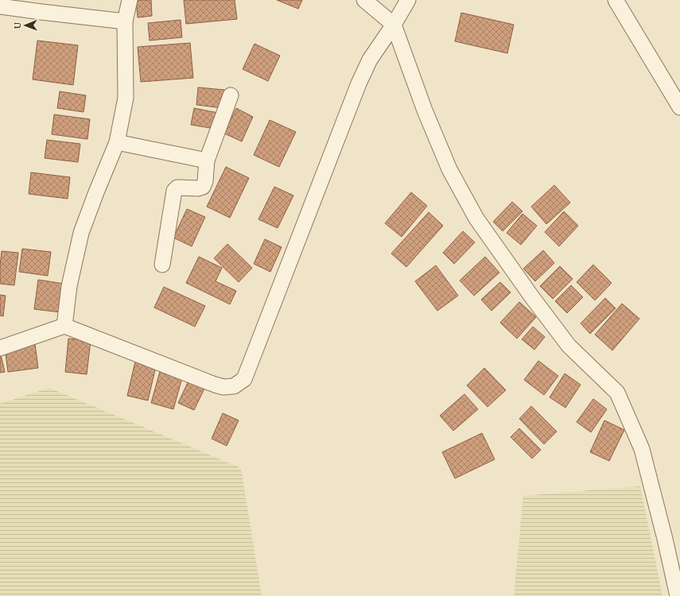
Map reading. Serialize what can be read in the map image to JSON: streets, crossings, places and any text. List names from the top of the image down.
{
  "north": "left"
}
